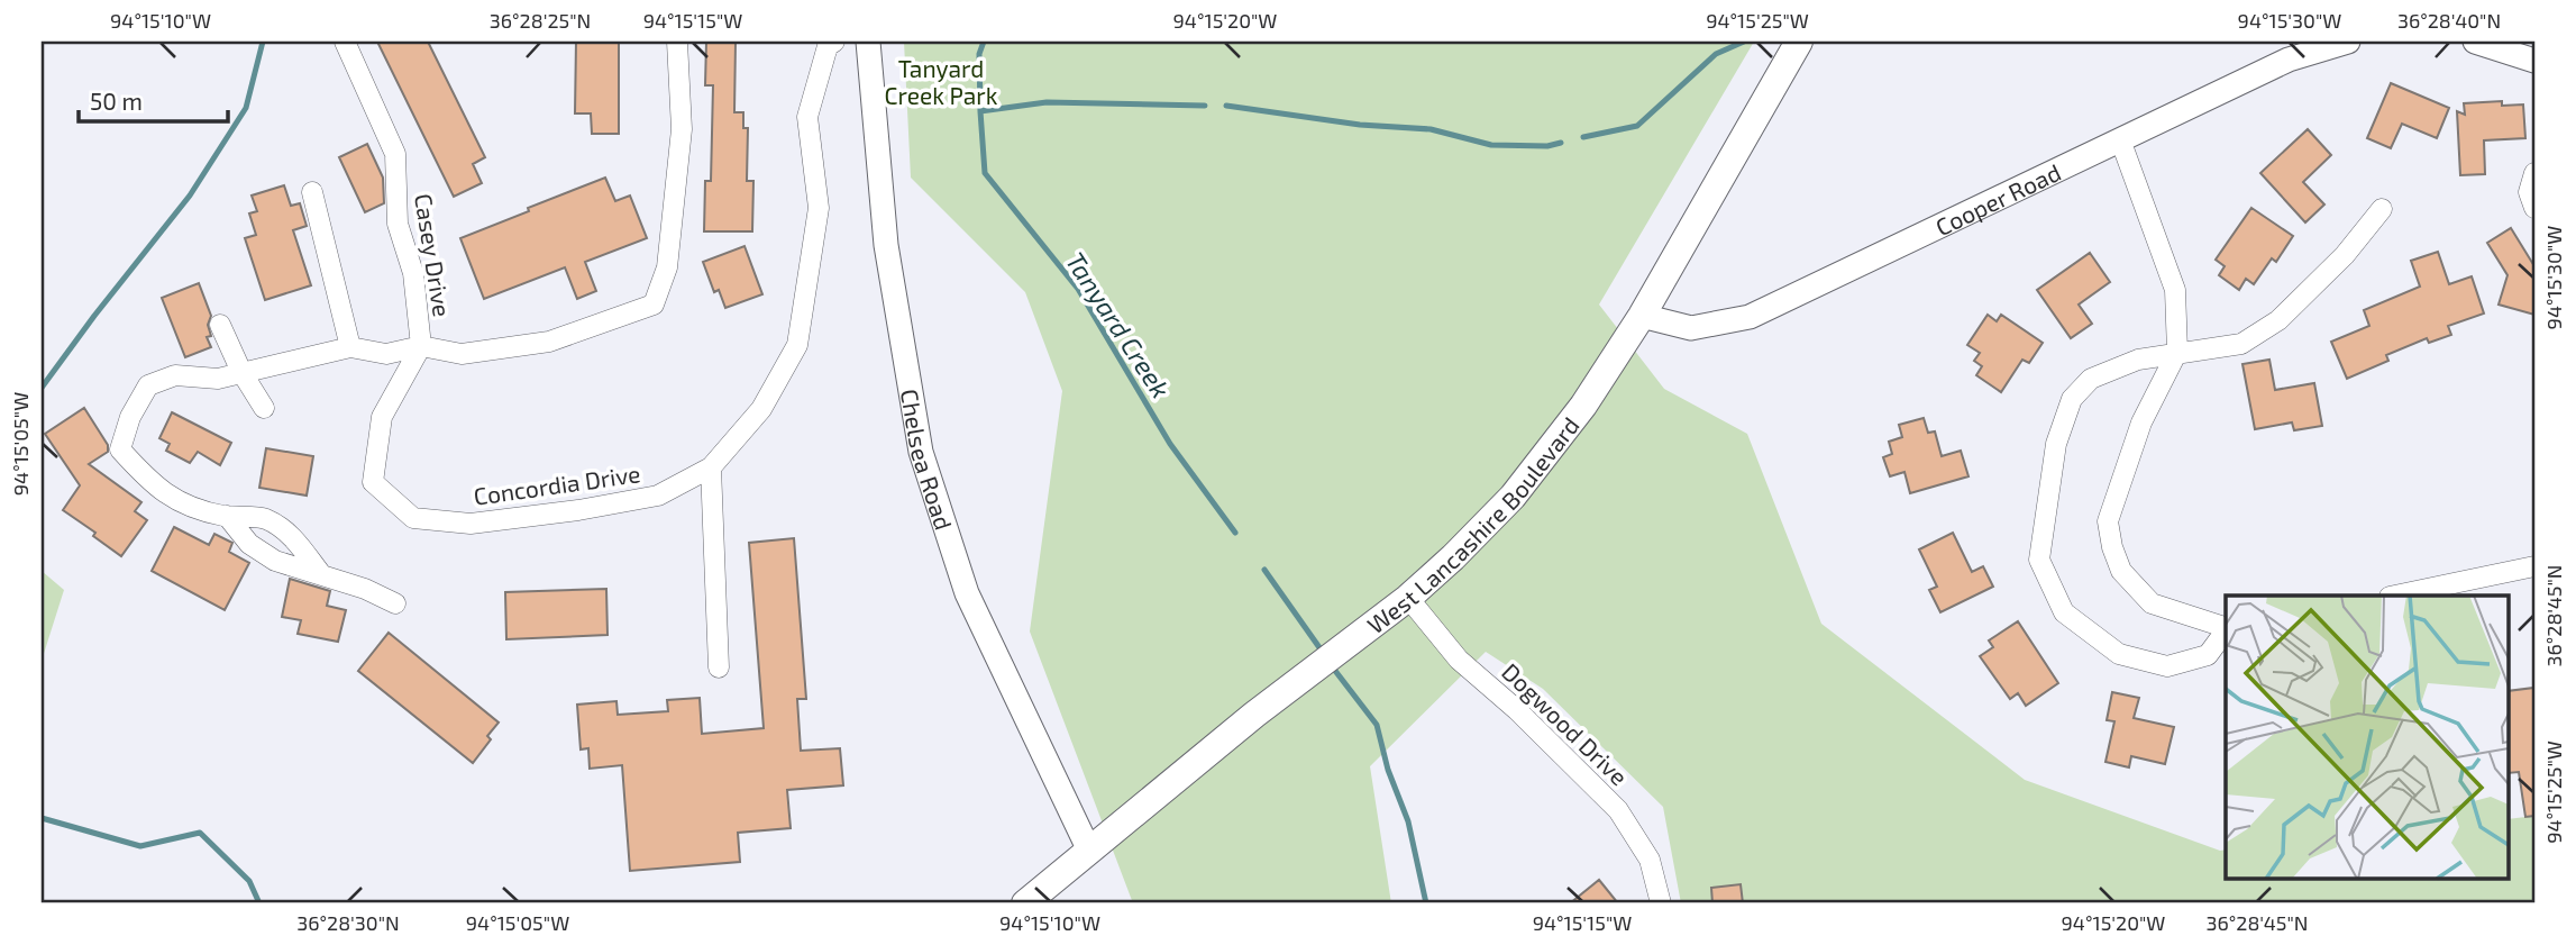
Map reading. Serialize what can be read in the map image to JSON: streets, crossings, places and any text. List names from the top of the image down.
{
  "streets": {
    "main road": ["West Lancashire Boulevard"],
    "street": [
      "Cooper Road",
      "Casey Drive",
      "Chelsea Road",
      "Concordia Drive",
      "Dogwood Drive"
    ]
  },
  "crossings": [
    ["Cooper Road", "West Lancashire Boulevard"],
    ["Casey Drive", "Concordia Drive"],
    ["Chelsea Road", "West Lancashire Boulevard"],
    ["West Lancashire Boulevard", "Dogwood Drive"]
  ],
  "water": ["Tanyard Creek"],
  "parks": ["Tanyard Creek Park"],
  "scale_bar": "50 m",
  "coordinates": [
    "94°15'10\"W",
    "36°28'25\"N",
    "94°15'15\"W",
    "94°15'20\"W",
    "94°15'25\"W",
    "94°15'30\"W",
    "36°28'40\"N",
    "94°15'05\"W",
    "36°28'45\"N",
    "36°28'30\"N"
  ]
}
